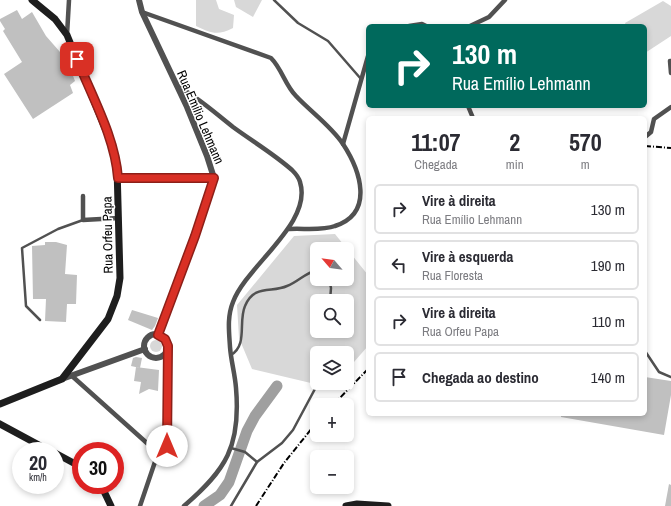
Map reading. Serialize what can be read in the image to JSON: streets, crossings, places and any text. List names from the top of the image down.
{
  "streets": {
    "main road": ["Rua Orfeu Papa"],
    "street": ["Rua Emílio Lehmann"]
  },
  "north": "top left",
  "page": {
    "turn": ["130 m", "Rua Emílio Lehmann"],
    "eta": [
      "11:07",
      "Chegada",
      "2",
      "min",
      "570",
      "m"
    ],
    "list": [
      {
        "name": "Vire à direita",
        "note": "Rua Emílio Lehmann",
        "value": "130 m"
      },
      {
        "name": "Vire à esquerda",
        "note": "Rua Floresta",
        "value": "190 m"
      },
      {
        "name": "Vire à direita",
        "note": "Rua Orfeu Papa",
        "value": "110 m"
      },
      {
        "name": "Chegada ao destino",
        "value": "140 m"
      }
    ],
    "map_buttons": ["+", "−"],
    "speed": "20 km/h",
    "limit": "30"
  }
}
